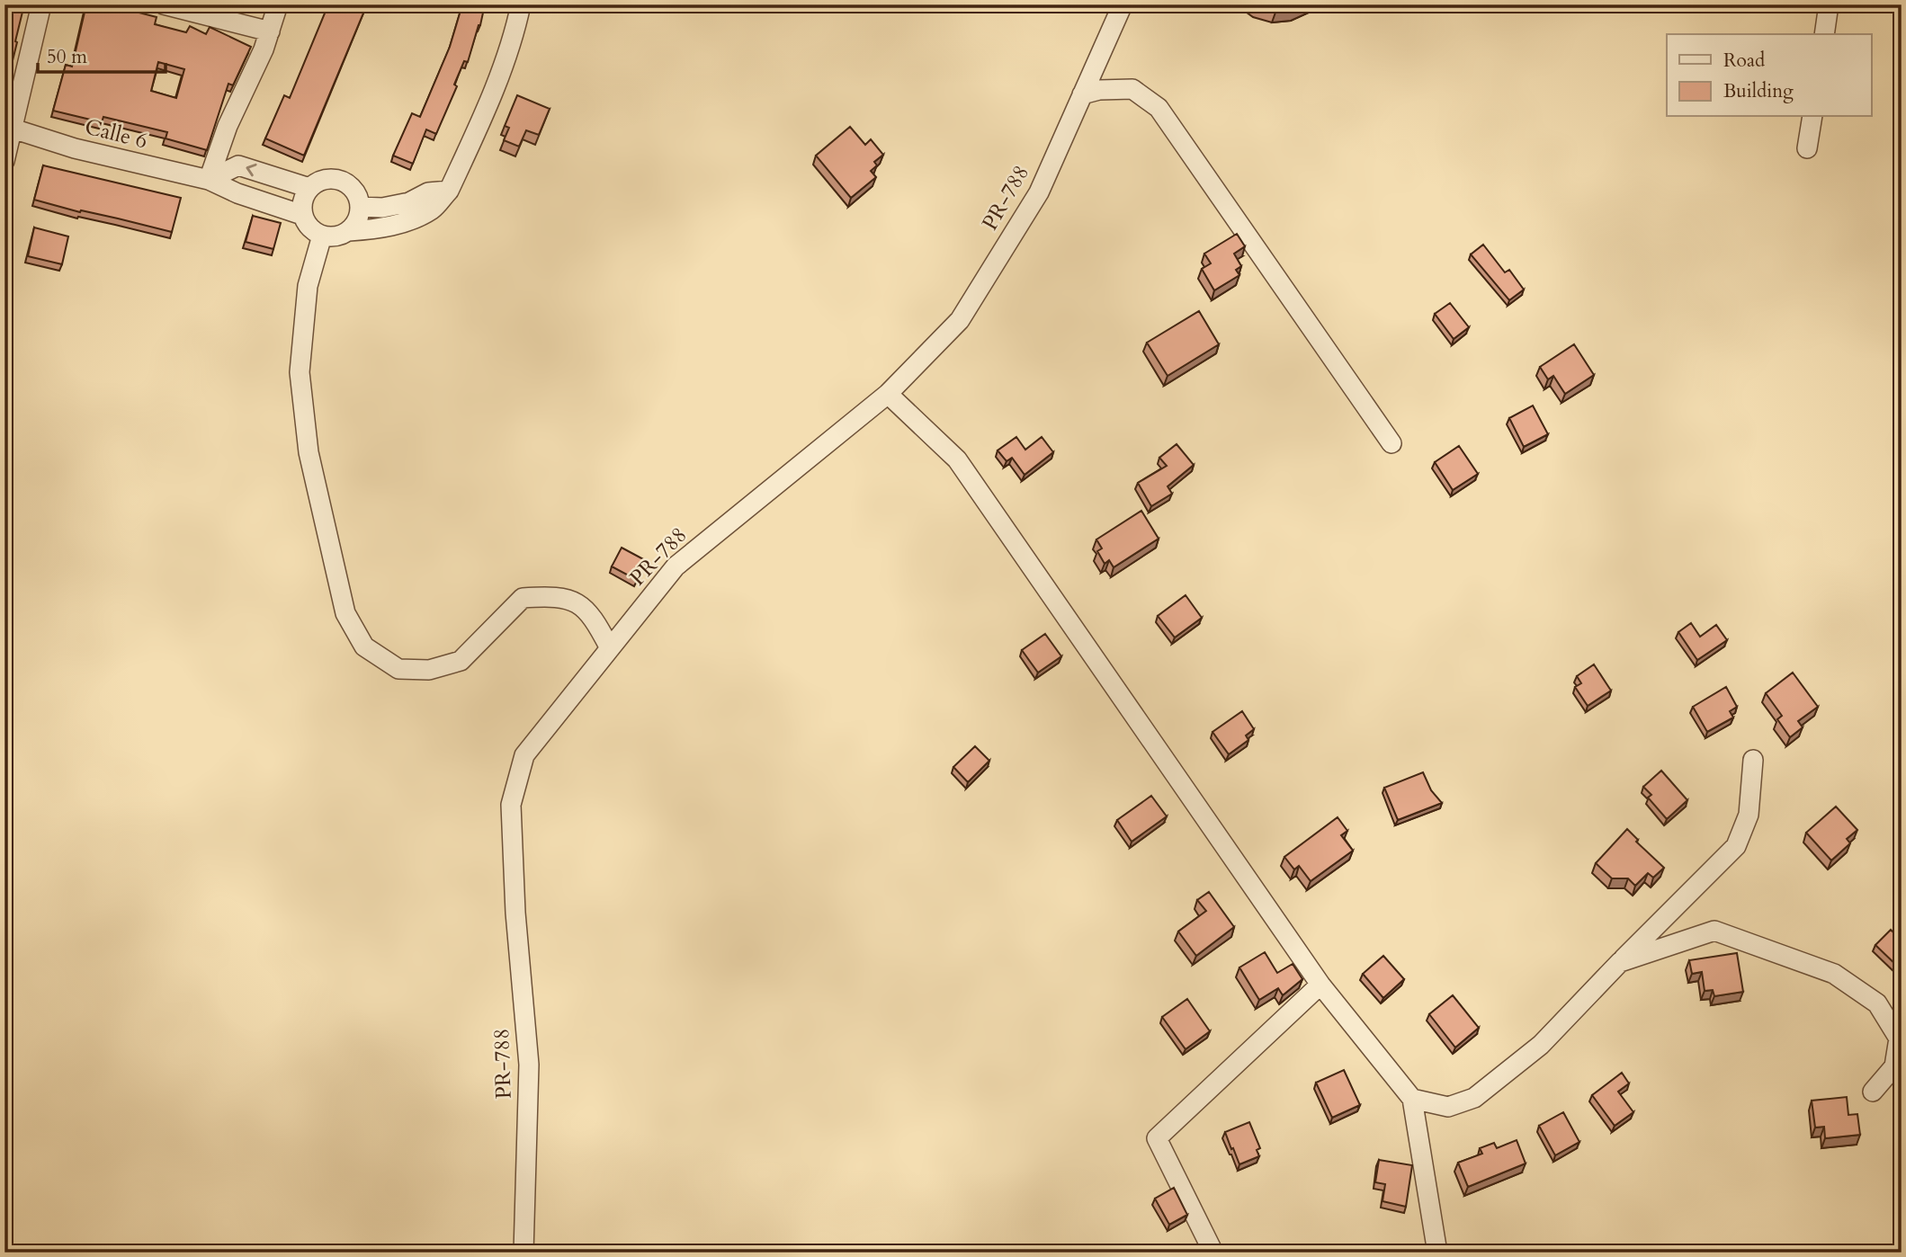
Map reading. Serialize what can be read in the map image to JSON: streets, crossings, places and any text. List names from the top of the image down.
{
  "streets": {
    "street": ["Calle 6", "PR-788"]
  },
  "legend": ["Road", "Building"],
  "scale_bar": "50 m"
}
